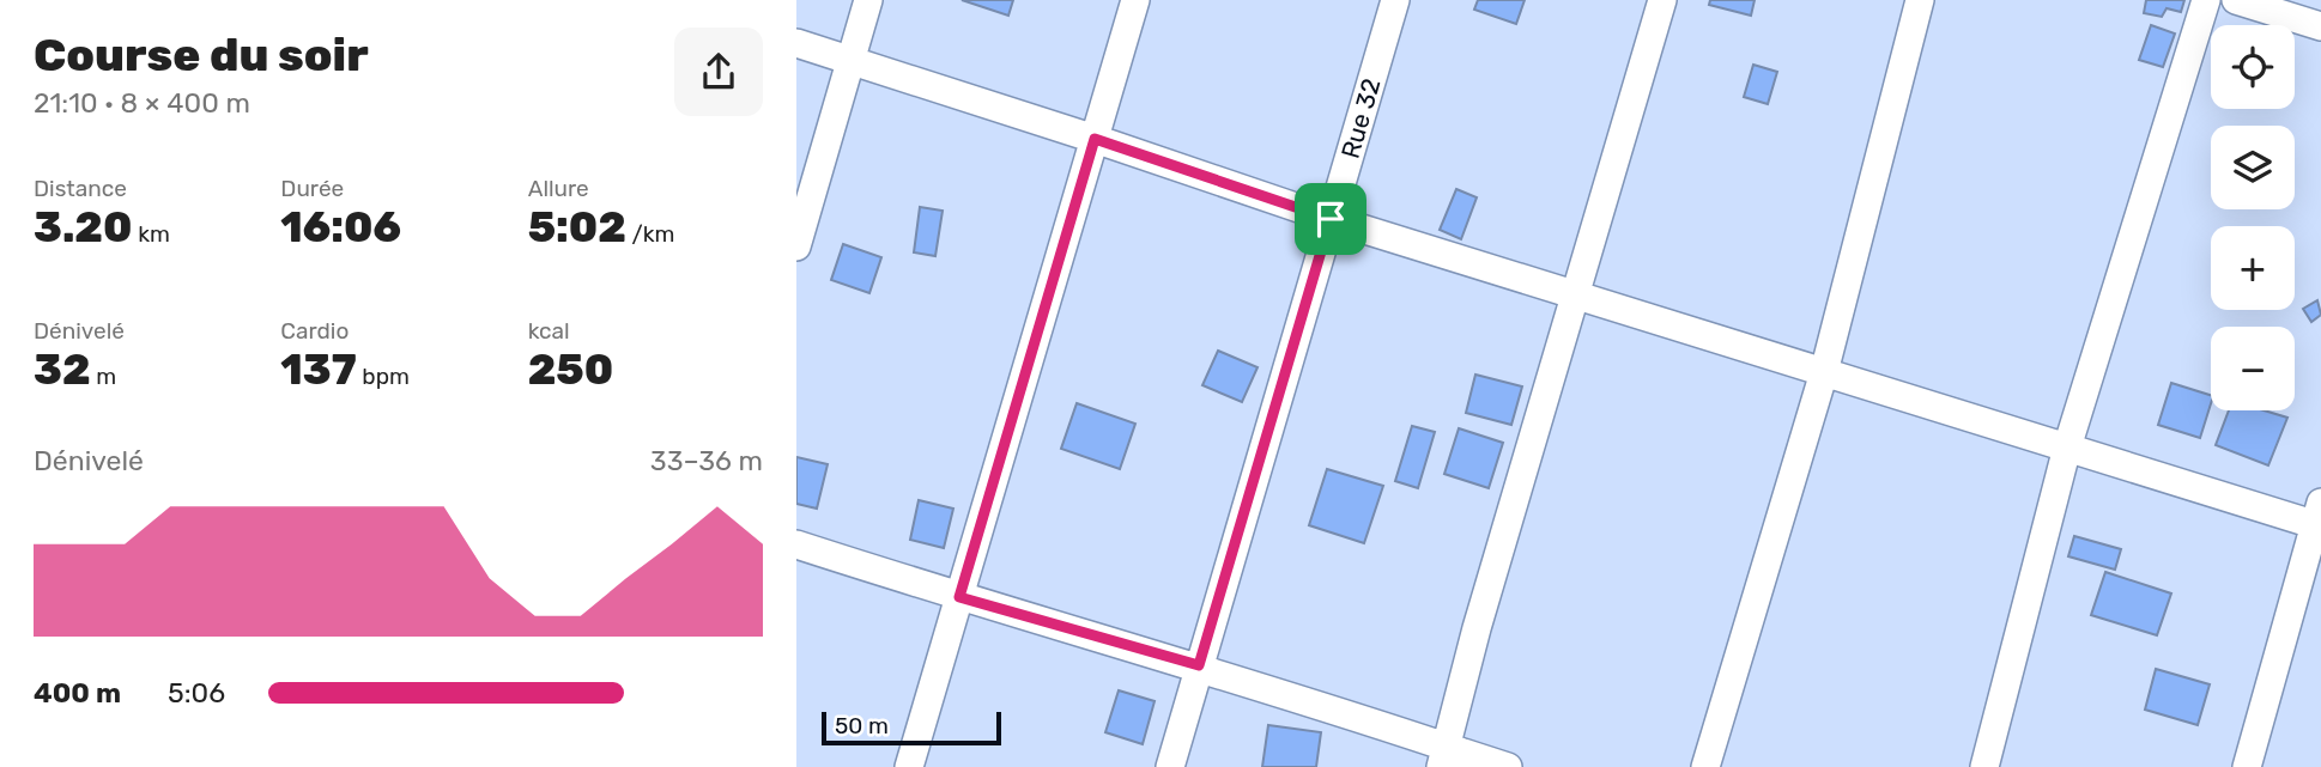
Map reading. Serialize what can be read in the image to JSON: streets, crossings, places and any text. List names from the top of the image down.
{
  "streets": {
    "street": ["Rue 32"]
  },
  "scale_bar": "50 m",
  "page": {
    "heading": ["Course du soir", "21:10 · 8 × 400 m"],
    "map_buttons": ["+", "−"],
    "stats": [
      ["Distance", "3.20 km"],
      ["Durée", "16:06"],
      ["Allure", "5:02 /km"],
      ["Dénivelé", "32 m"],
      ["Cardio", "137 bpm"],
      ["kcal", "250"]
    ],
    "chart": ["Dénivelé", "33–36 m"],
    "list": [
      {
        "name": "400 m",
        "note": "5:06"
      }
    ],
    "scale": "50 m"
  }
}
